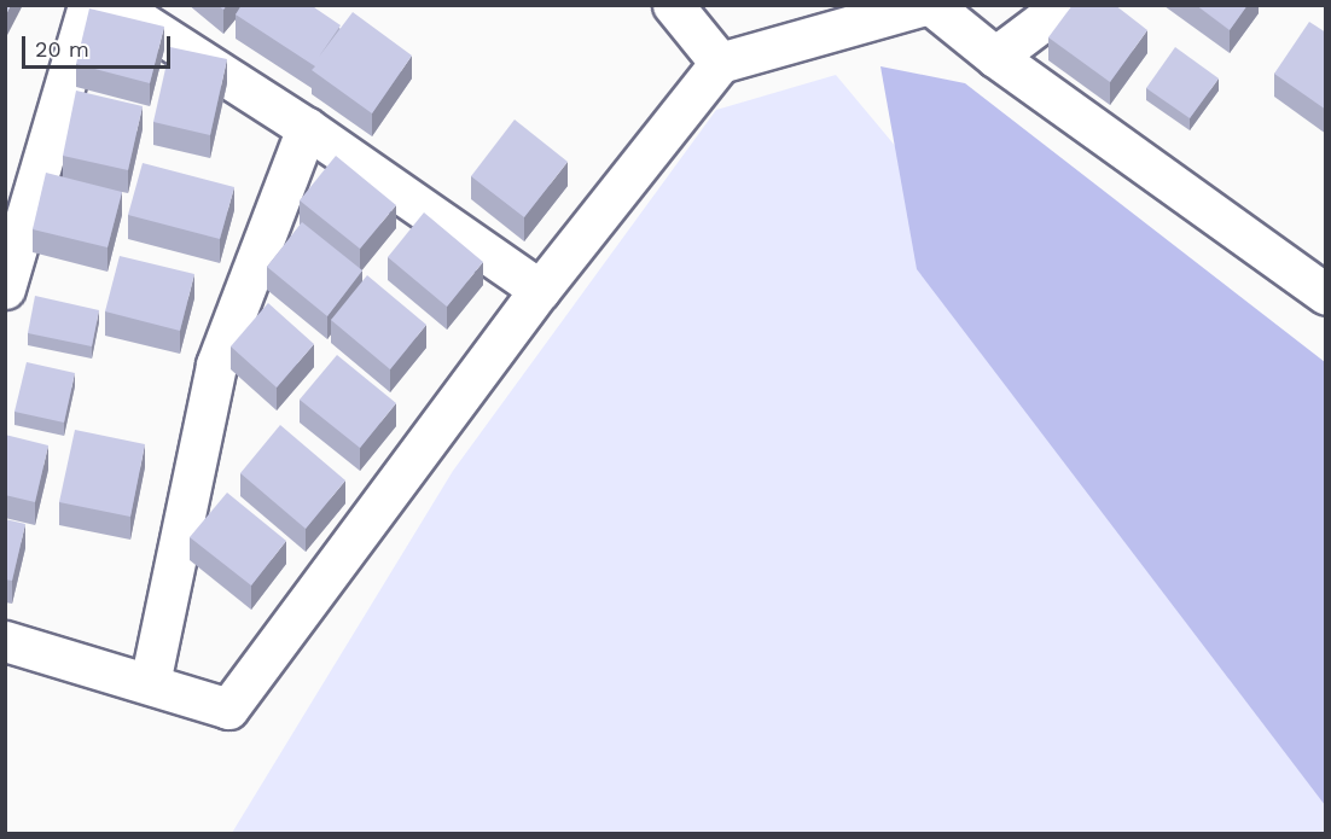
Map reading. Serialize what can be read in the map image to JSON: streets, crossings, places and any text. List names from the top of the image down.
{
  "scale_bar": "20 m"
}
